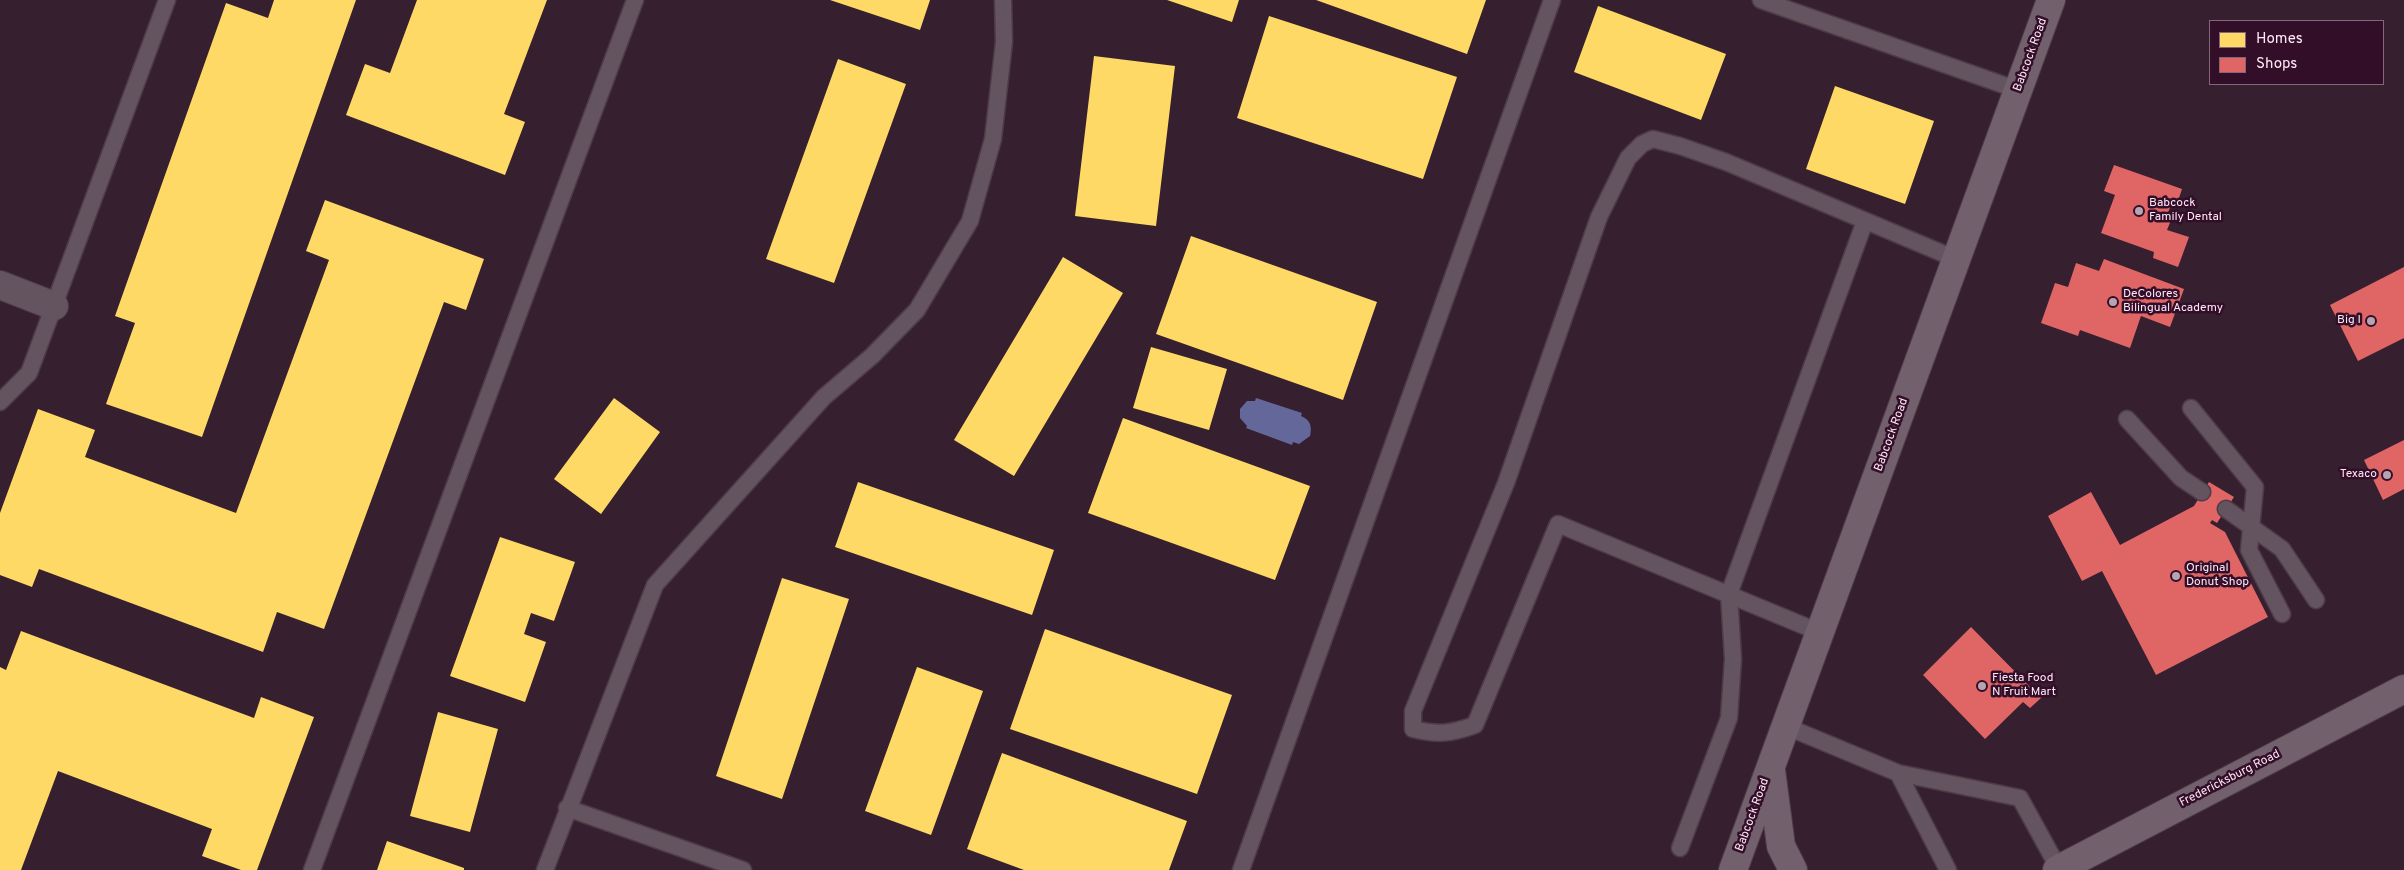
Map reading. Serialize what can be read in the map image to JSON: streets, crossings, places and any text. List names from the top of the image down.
{
  "streets": {
    "main road": ["Babcock Road", "Fredericksburg Road"]
  },
  "places": [
    "Babcock Family Dental",
    "DeColores Bilingual Academy",
    "Big I",
    "Texaco",
    "Original Donut Shop",
    "Fiesta Food N Fruit Mart"
  ],
  "legend": ["Homes", "Shops"]
}
